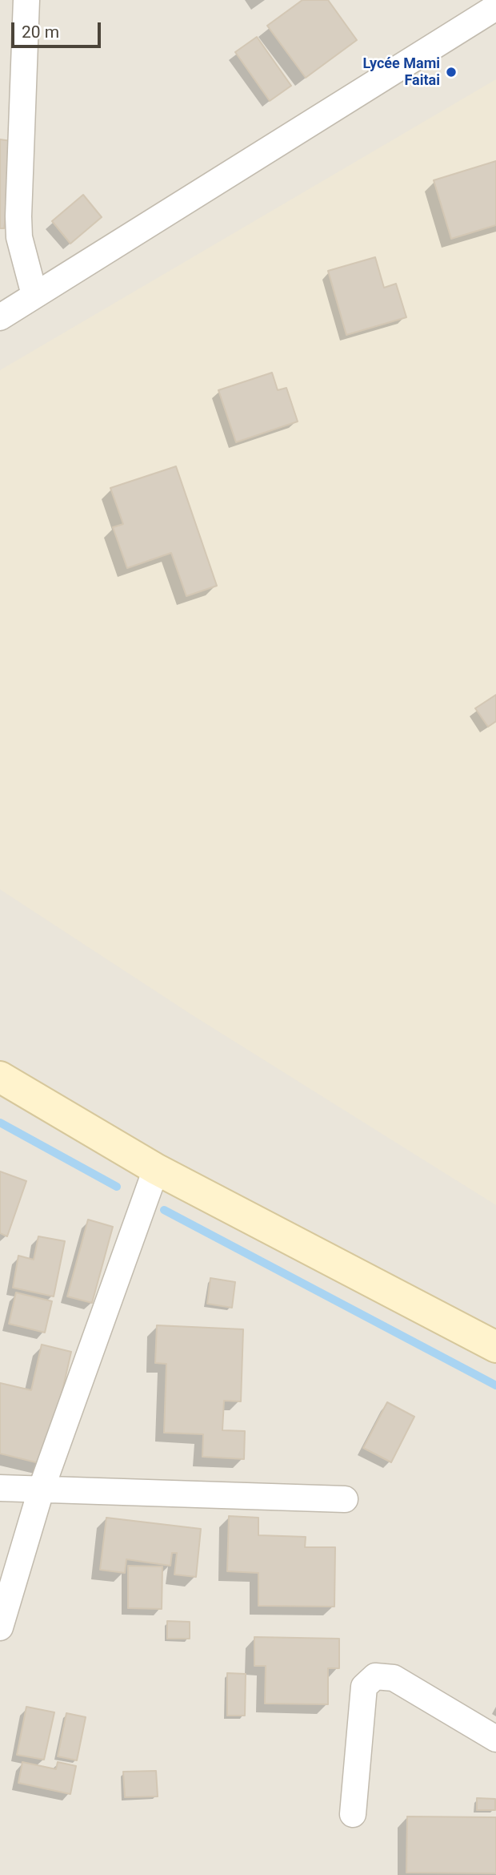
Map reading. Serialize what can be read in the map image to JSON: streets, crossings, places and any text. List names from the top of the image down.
{
  "places": ["Lycée Mami Faitai"],
  "scale_bar": "20 m"
}
